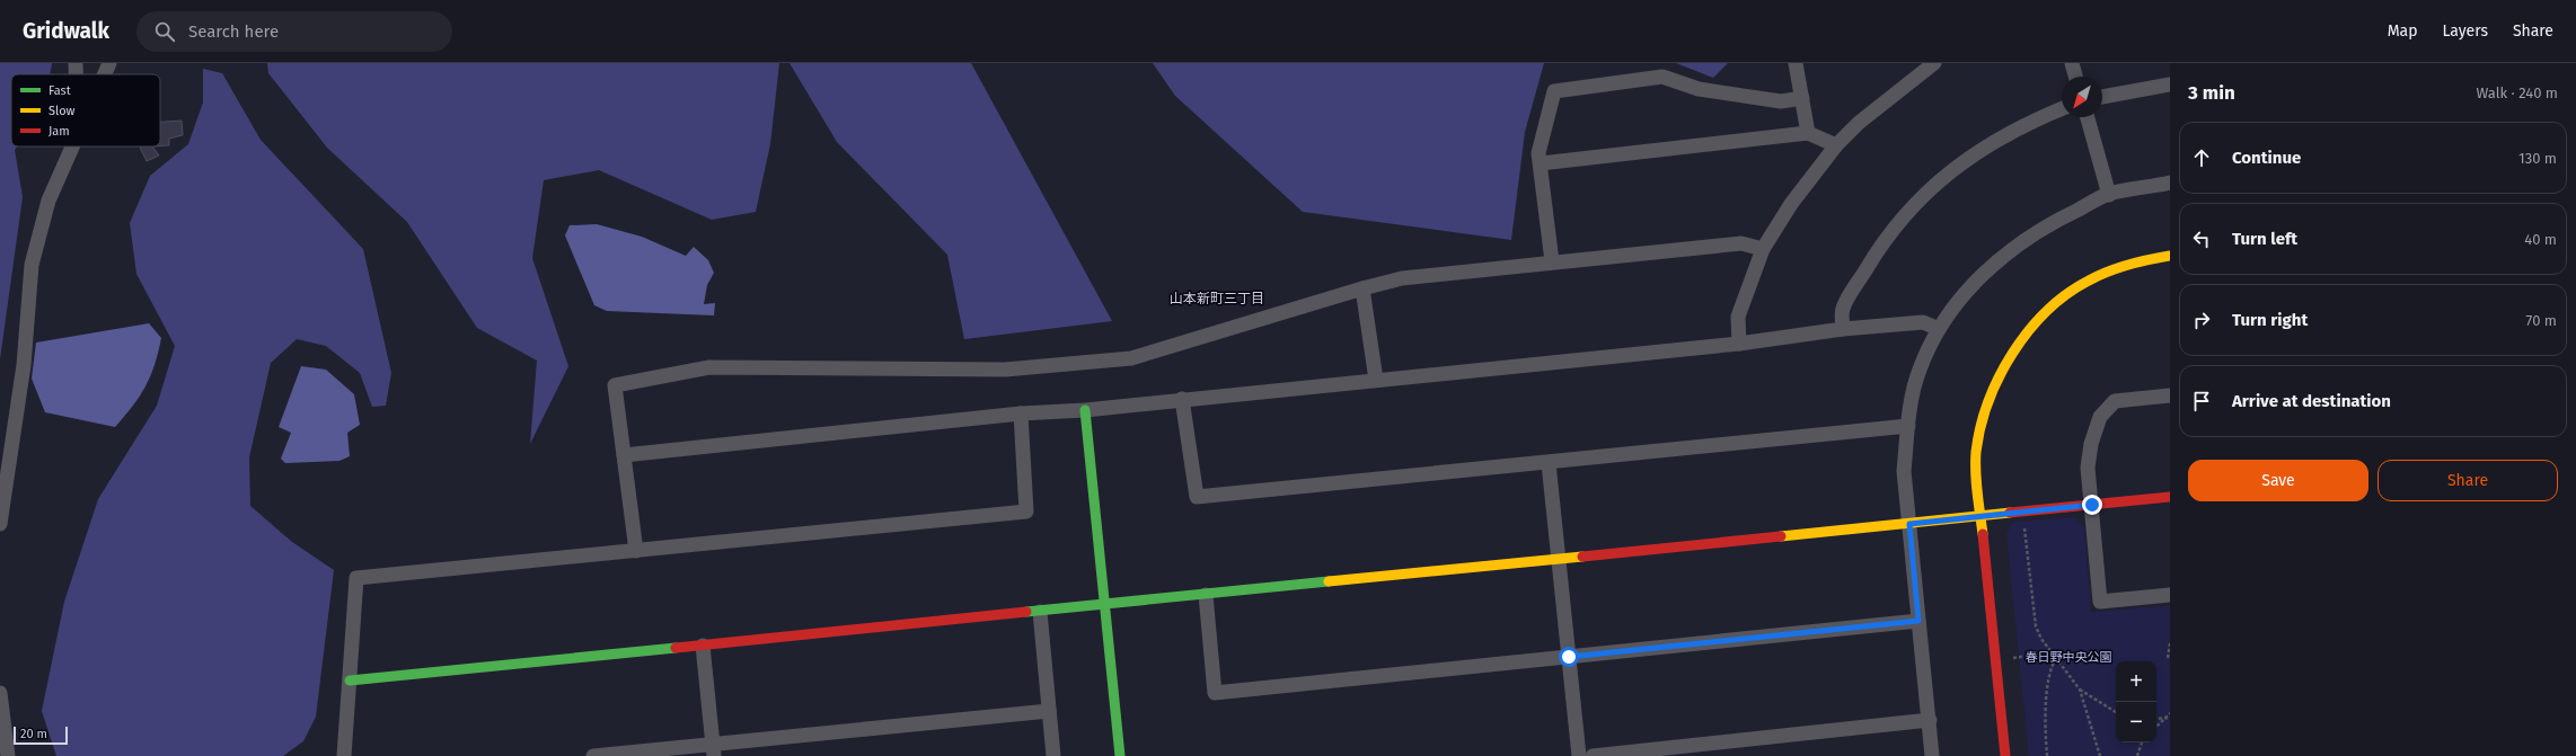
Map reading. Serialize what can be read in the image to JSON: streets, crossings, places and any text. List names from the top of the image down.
{
  "districts": ["山本新町三丁目"],
  "parks": ["春日野中央公園"],
  "legend": ["Fast", "Slow", "Jam"],
  "scale_bar": "20 m",
  "north": "bottom left",
  "page": {
    "header": "Gridwalk",
    "search": "Search here",
    "nav": ["Map", "Layers", "Share"],
    "heading": ["3 min", "Walk · 240 m"],
    "list": [
      ["Continue", "130 m"],
      ["Turn left", "40 m"],
      ["Turn right", "70 m"],
      "Arrive at destination"
    ],
    "buttons": ["Save", "Share"],
    "map_buttons": ["+", "−"],
    "scale": "20 m"
  }
}
